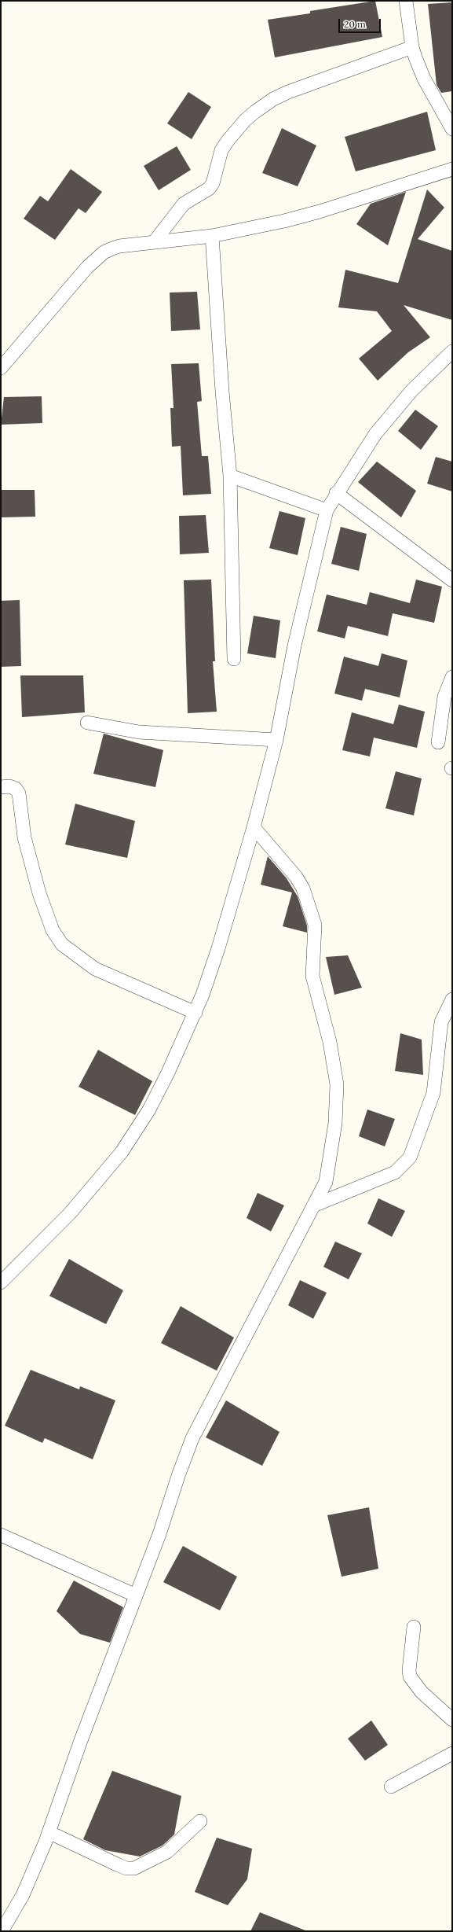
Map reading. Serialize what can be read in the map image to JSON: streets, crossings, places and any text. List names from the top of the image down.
{
  "scale_bar": "20 m"
}
